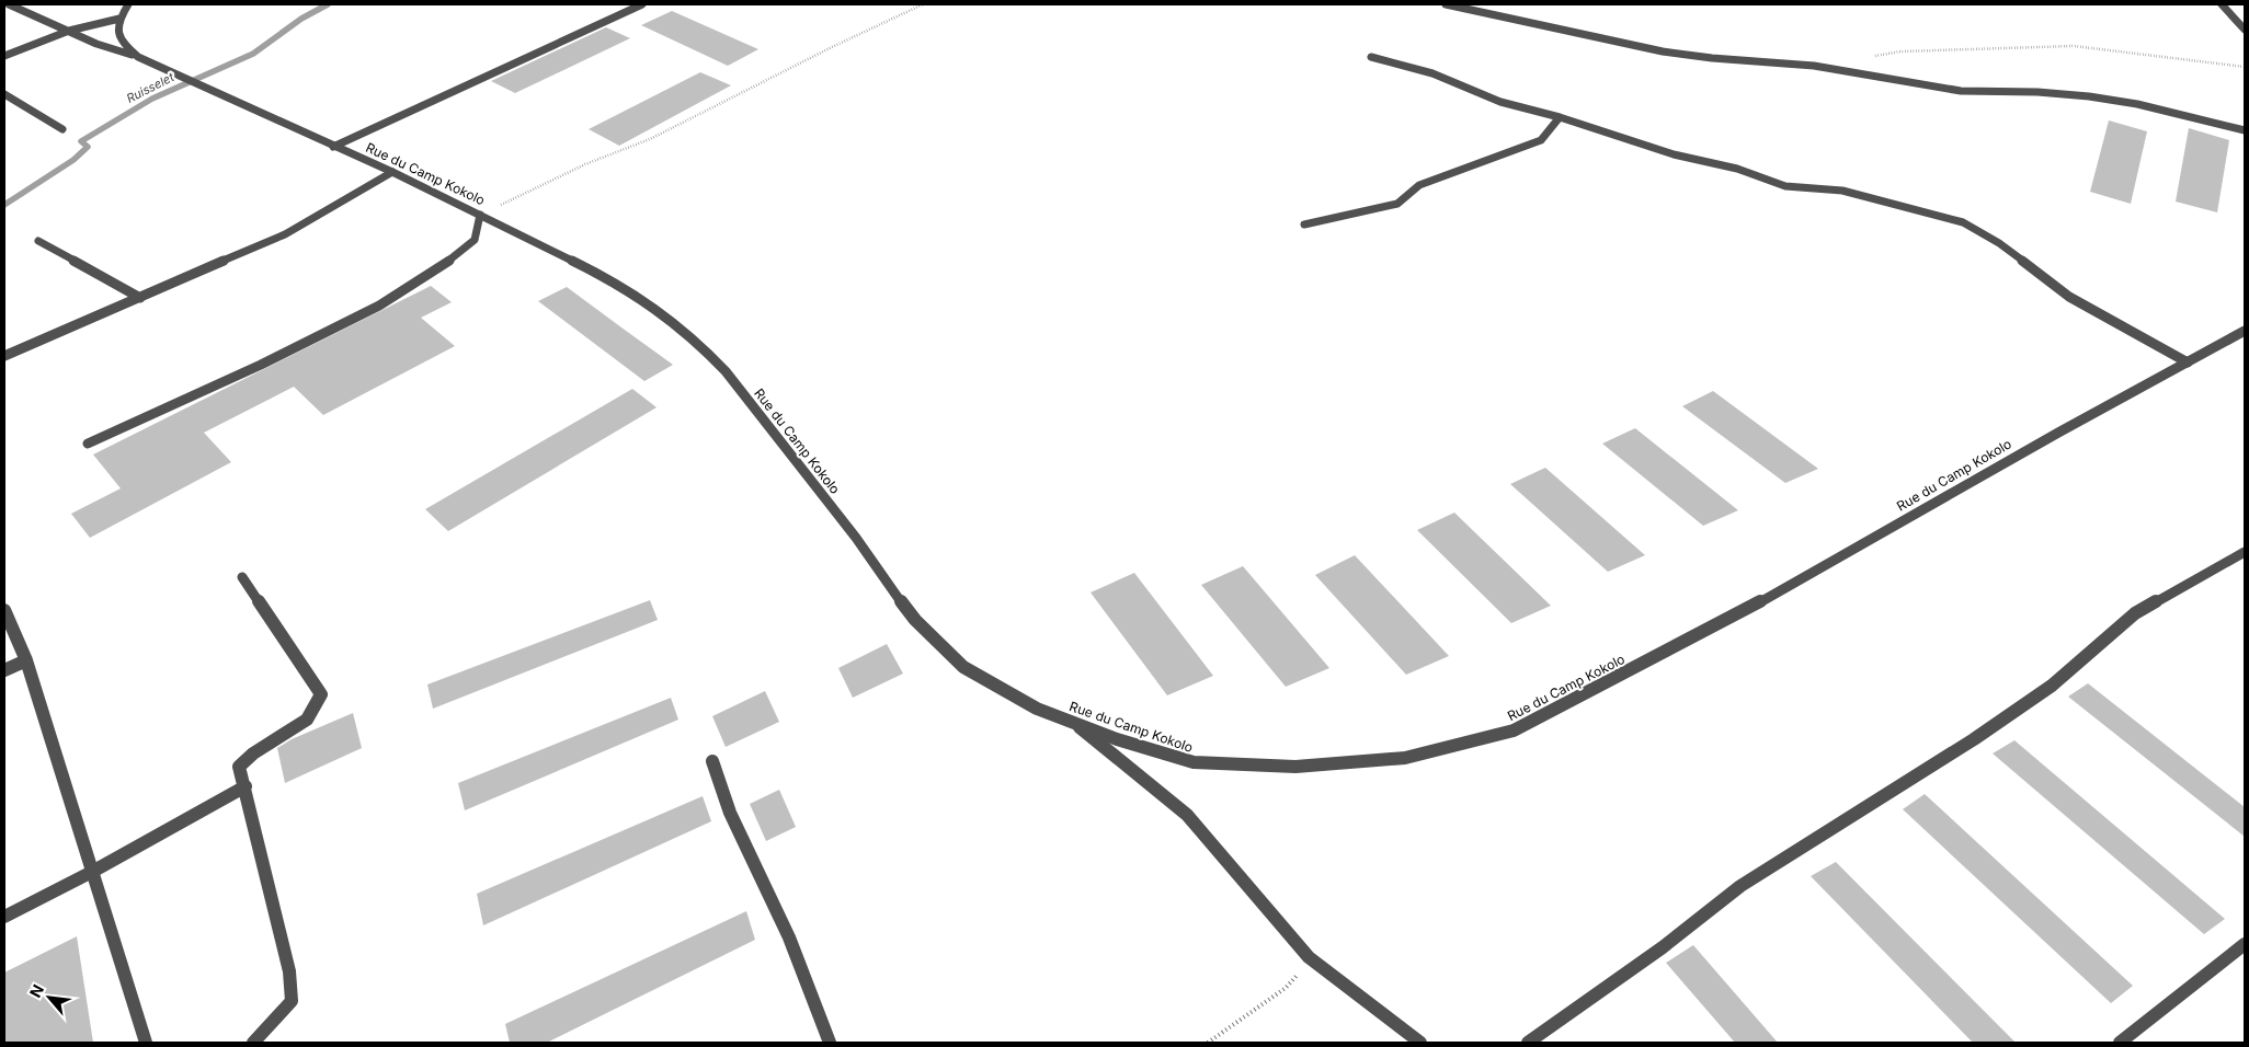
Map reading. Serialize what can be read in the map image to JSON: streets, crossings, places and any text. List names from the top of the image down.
{
  "streets": {
    "street": ["Rue du Camp Kokolo"]
  },
  "water": ["Ruisselet"],
  "north": "top left"
}
